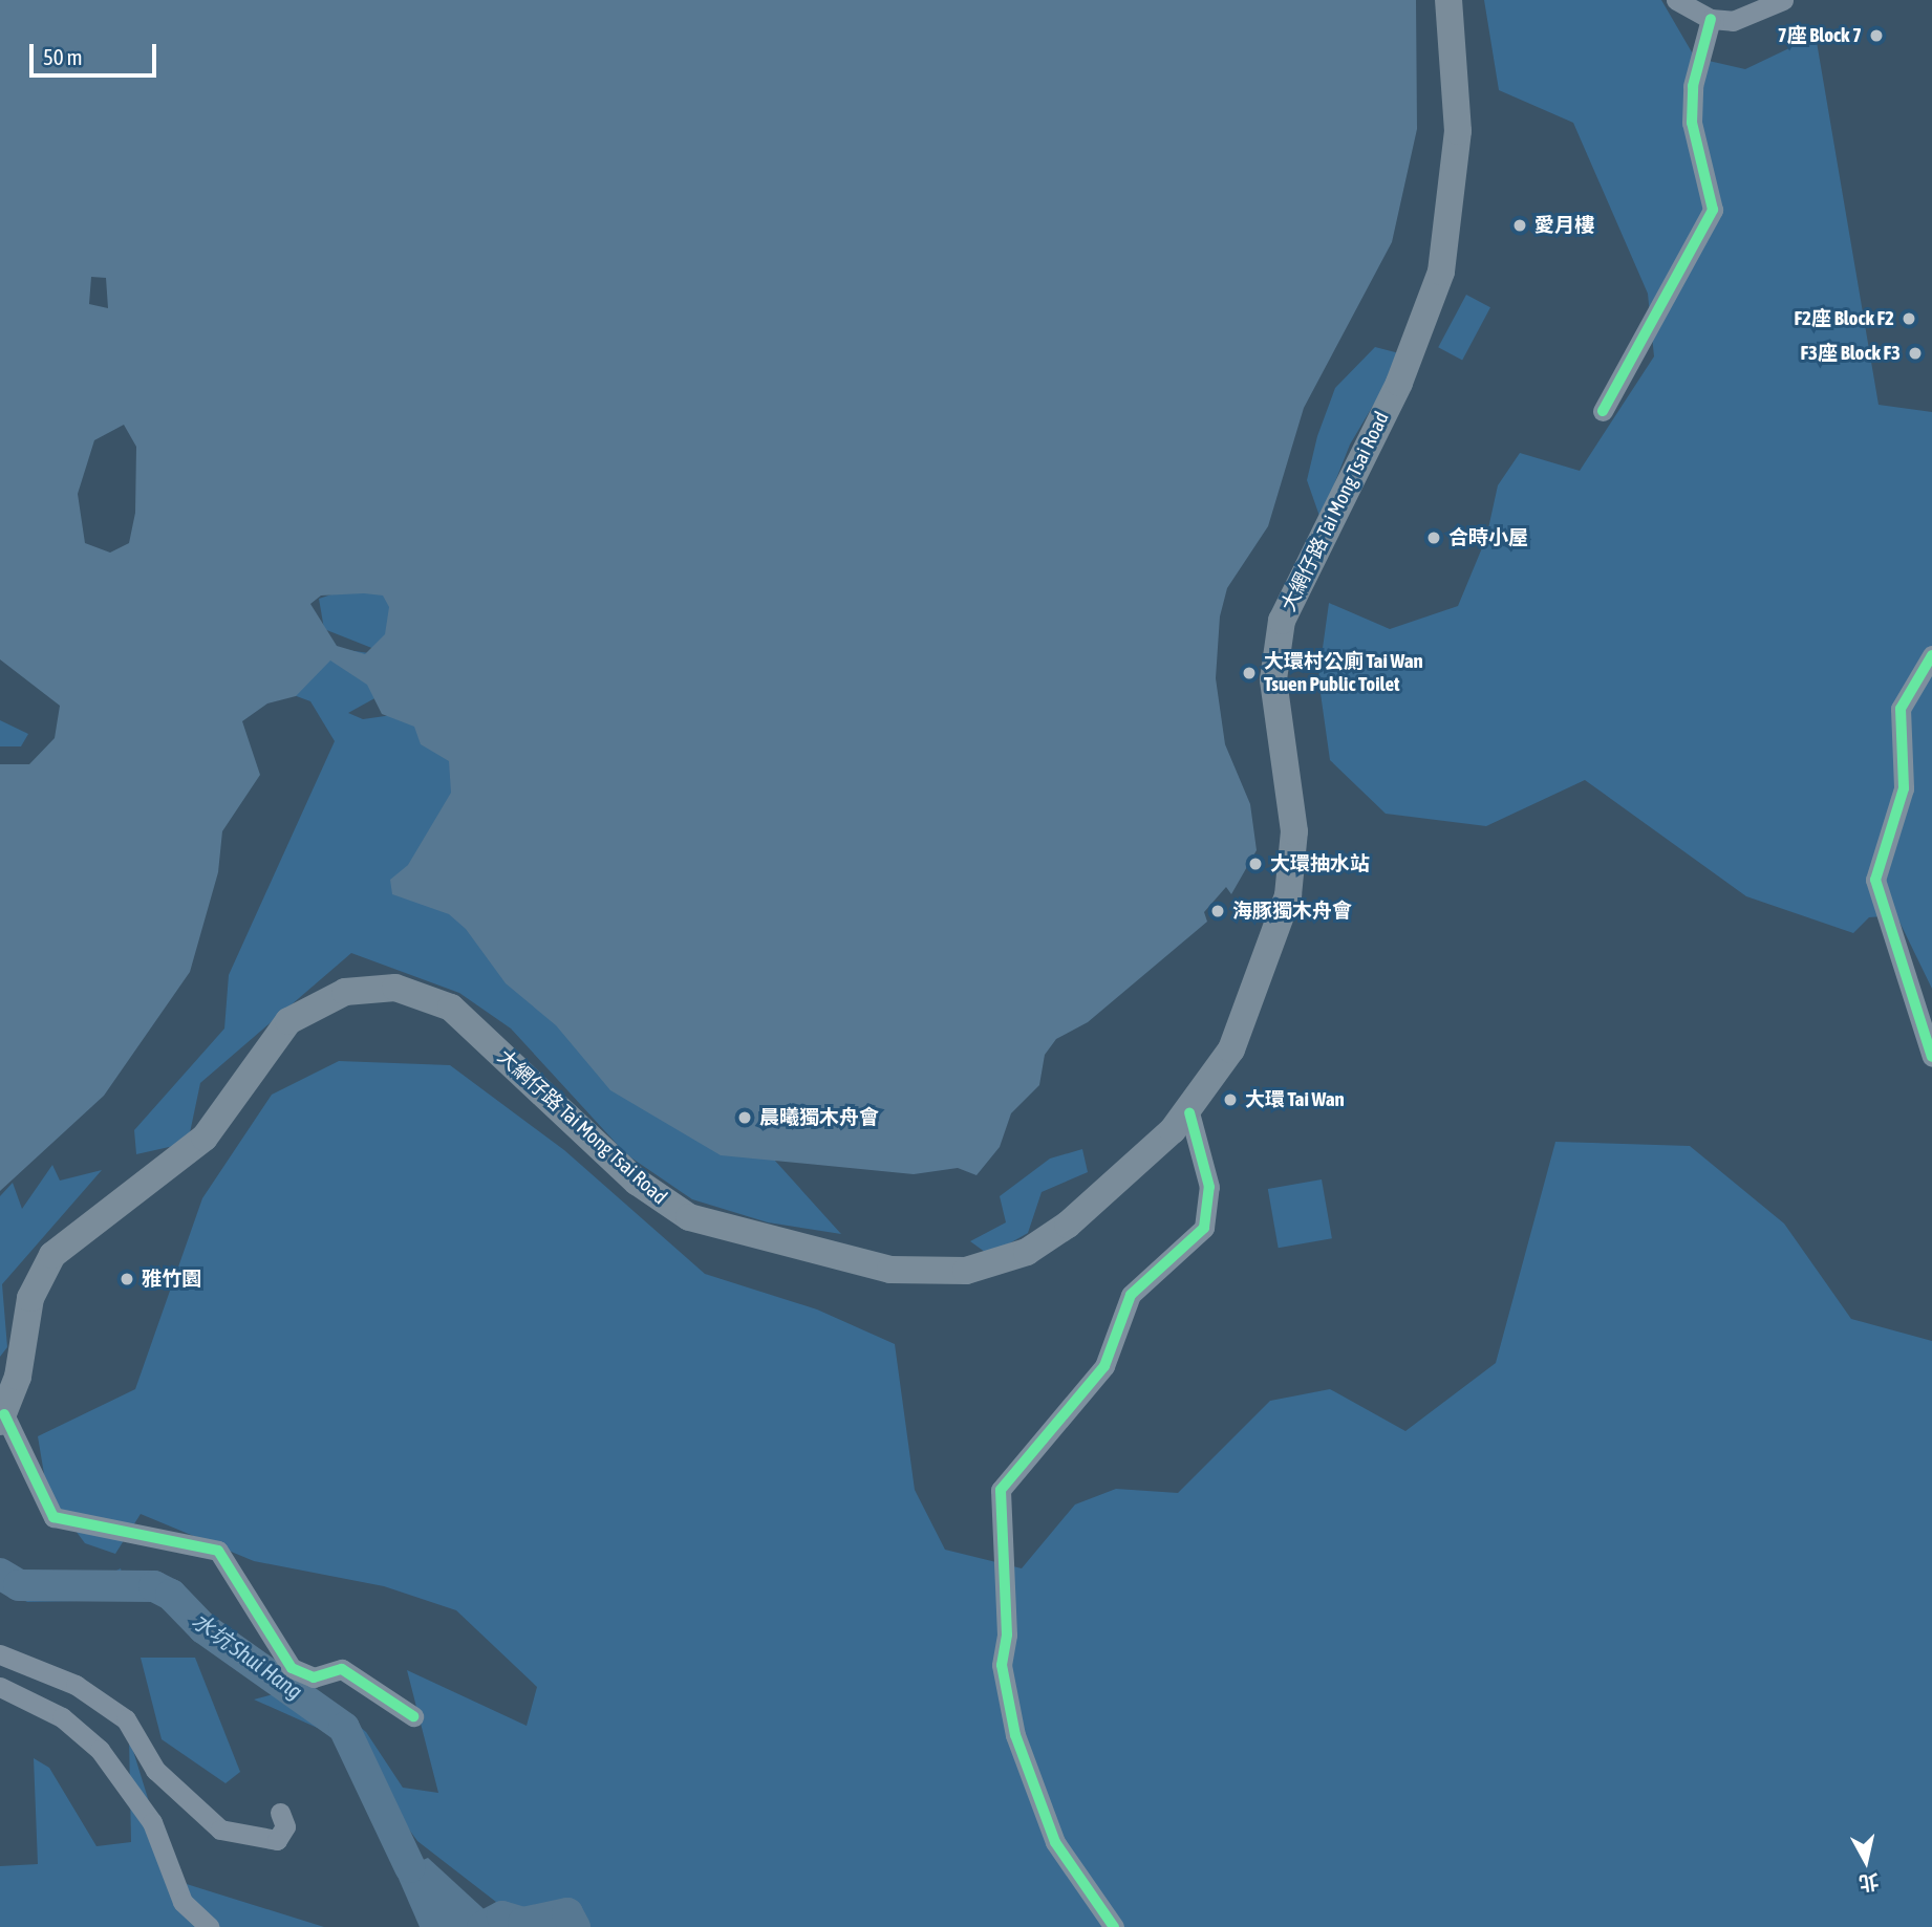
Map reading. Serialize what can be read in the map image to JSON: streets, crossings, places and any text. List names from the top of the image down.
{
  "streets": {
    "main road": ["大網仔路 Tai Mong Tsai Road"]
  },
  "water": ["水坑 Shui Hang"],
  "places": [
    "7座 Block 7",
    "愛月樓",
    "F2座 Block F2",
    "F3座 Block F3",
    "合時小屋",
    "大環村公廁 Tai Wan Tsuen Public Toilet",
    "大環抽水站",
    "海豚獨木舟會",
    "大環 Tai Wan",
    "晨曦獨木舟會",
    "雅竹園"
  ],
  "scale_bar": "50 m",
  "north": "bottom"
}
